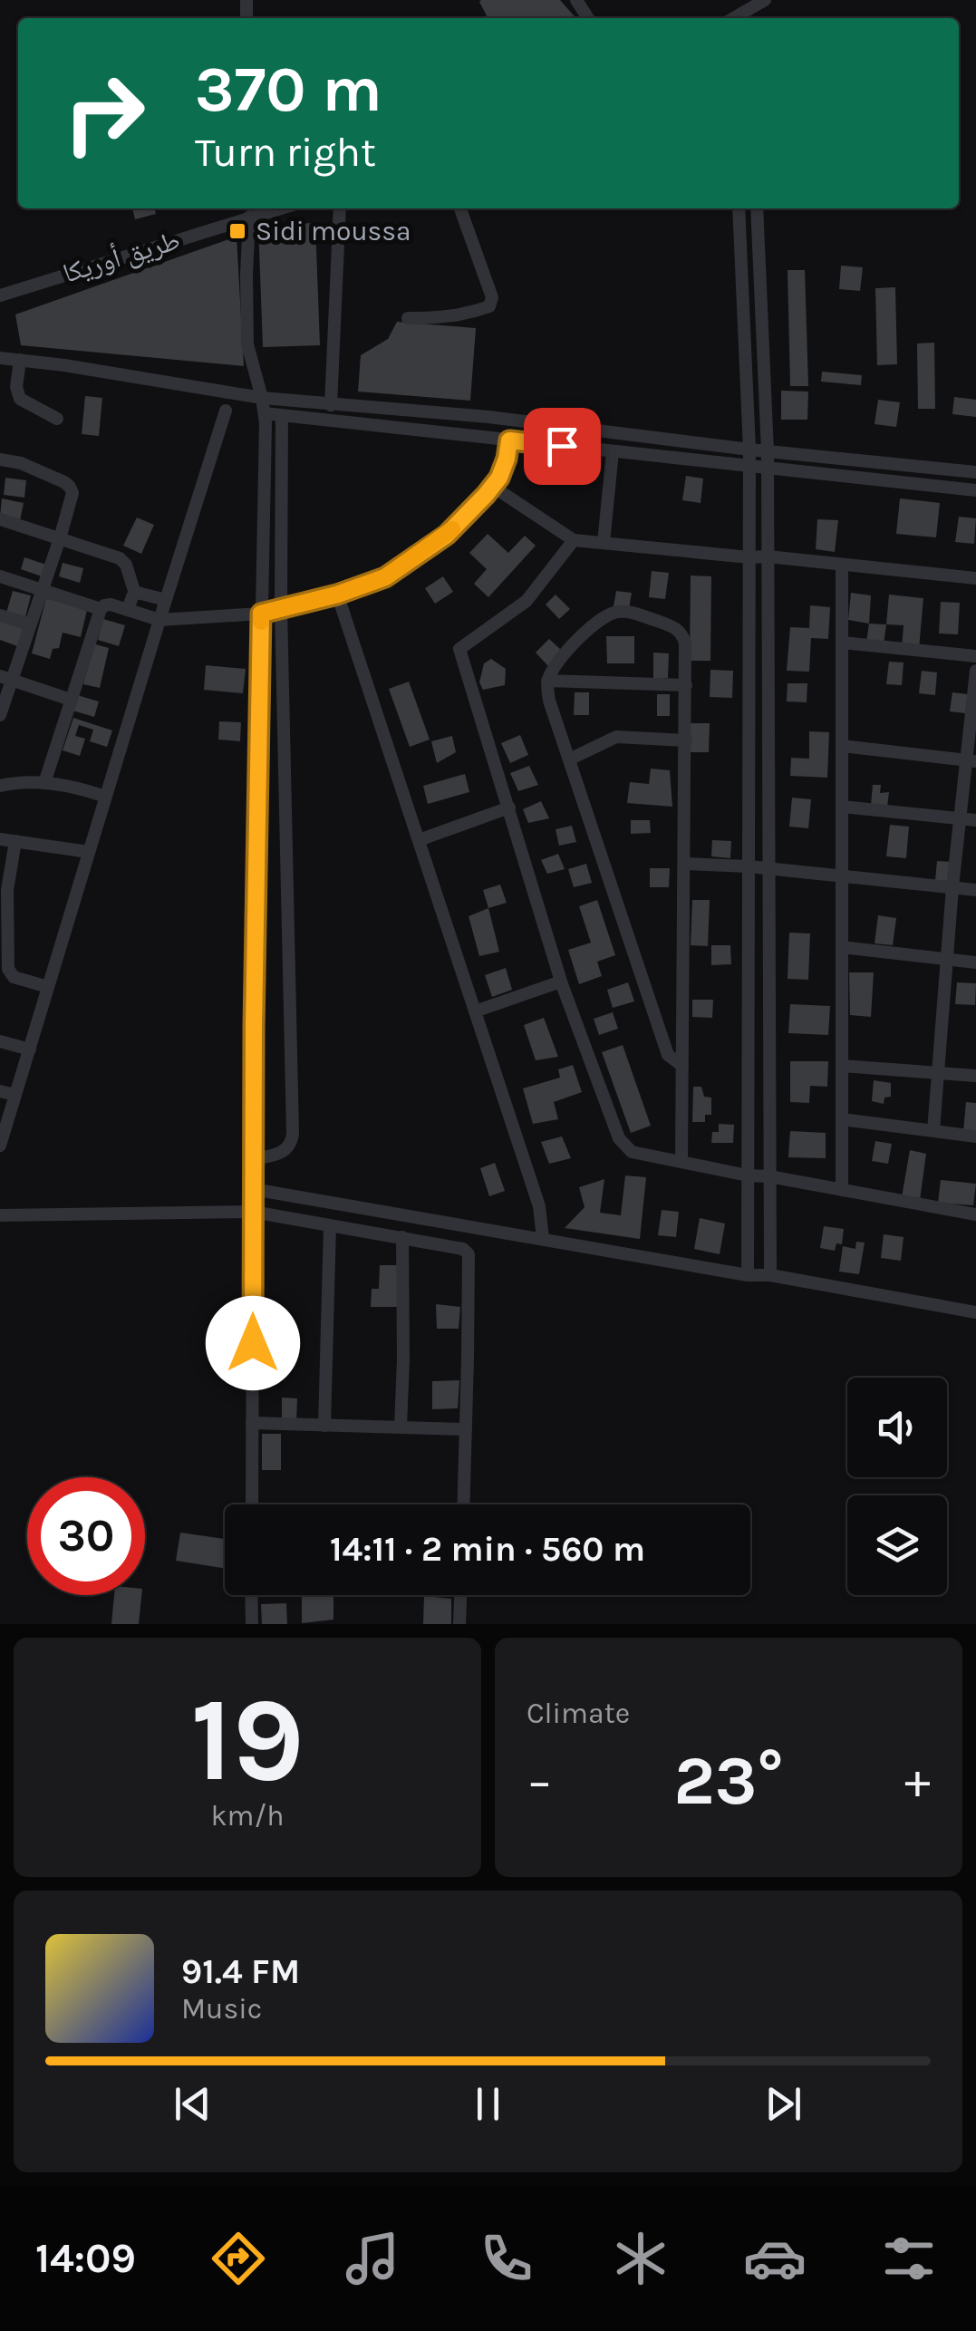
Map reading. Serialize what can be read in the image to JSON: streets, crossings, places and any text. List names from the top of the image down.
{
  "streets": {
    "street": ["طريق أوريكا"]
  },
  "places": {
    "transit": ["Sidi moussa"]
  },
  "page": {
    "turn": ["370 m", "Turn right"],
    "limit": "30",
    "trip": "14:11 · 2 min · 560 m",
    "tile": [
      ["19", "km/h"],
      "Climate"
    ],
    "heat": ["−", "23°", "+"],
    "song": ["91.4 FM", "Music"],
    "tabs": "14:09"
  }
}
